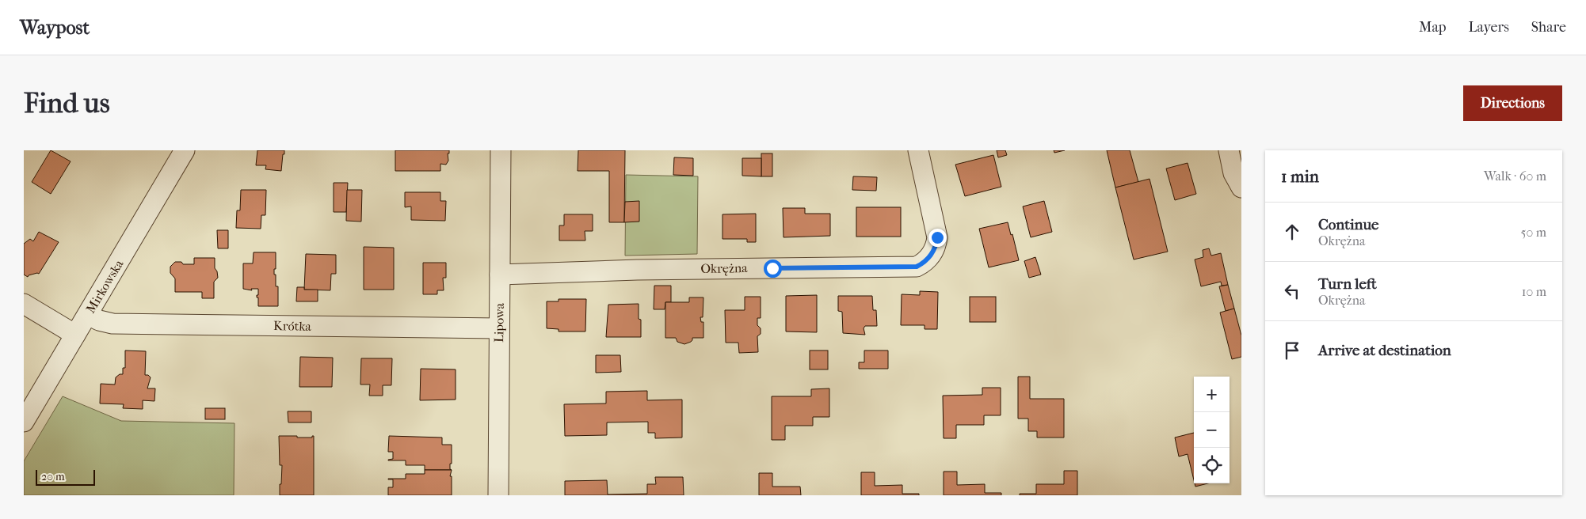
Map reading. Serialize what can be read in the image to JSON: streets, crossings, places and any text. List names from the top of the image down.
{
  "streets": {
    "street": [
      "Okrężna",
      "Mirkowska",
      "Lipowa",
      "Krótka"
    ]
  },
  "crossings": [
    ["Okrężna", "Lipowa"],
    ["Mirkowska", "Krótka"],
    ["Lipowa", "Krótka"]
  ],
  "scale_bar": "20 m",
  "page": {
    "header": "Waypost",
    "nav": ["Map", "Layers", "Share"],
    "buttons": "Directions",
    "title": "Find us",
    "heading": ["1 min", "Walk · 60 m"],
    "list": [
      ["Continue", "Okrężna", "50 m"],
      ["Turn left", "Okrężna", "10 m"],
      "Arrive at destination"
    ],
    "map_buttons": ["+", "−"],
    "scale": "20 m"
  }
}
